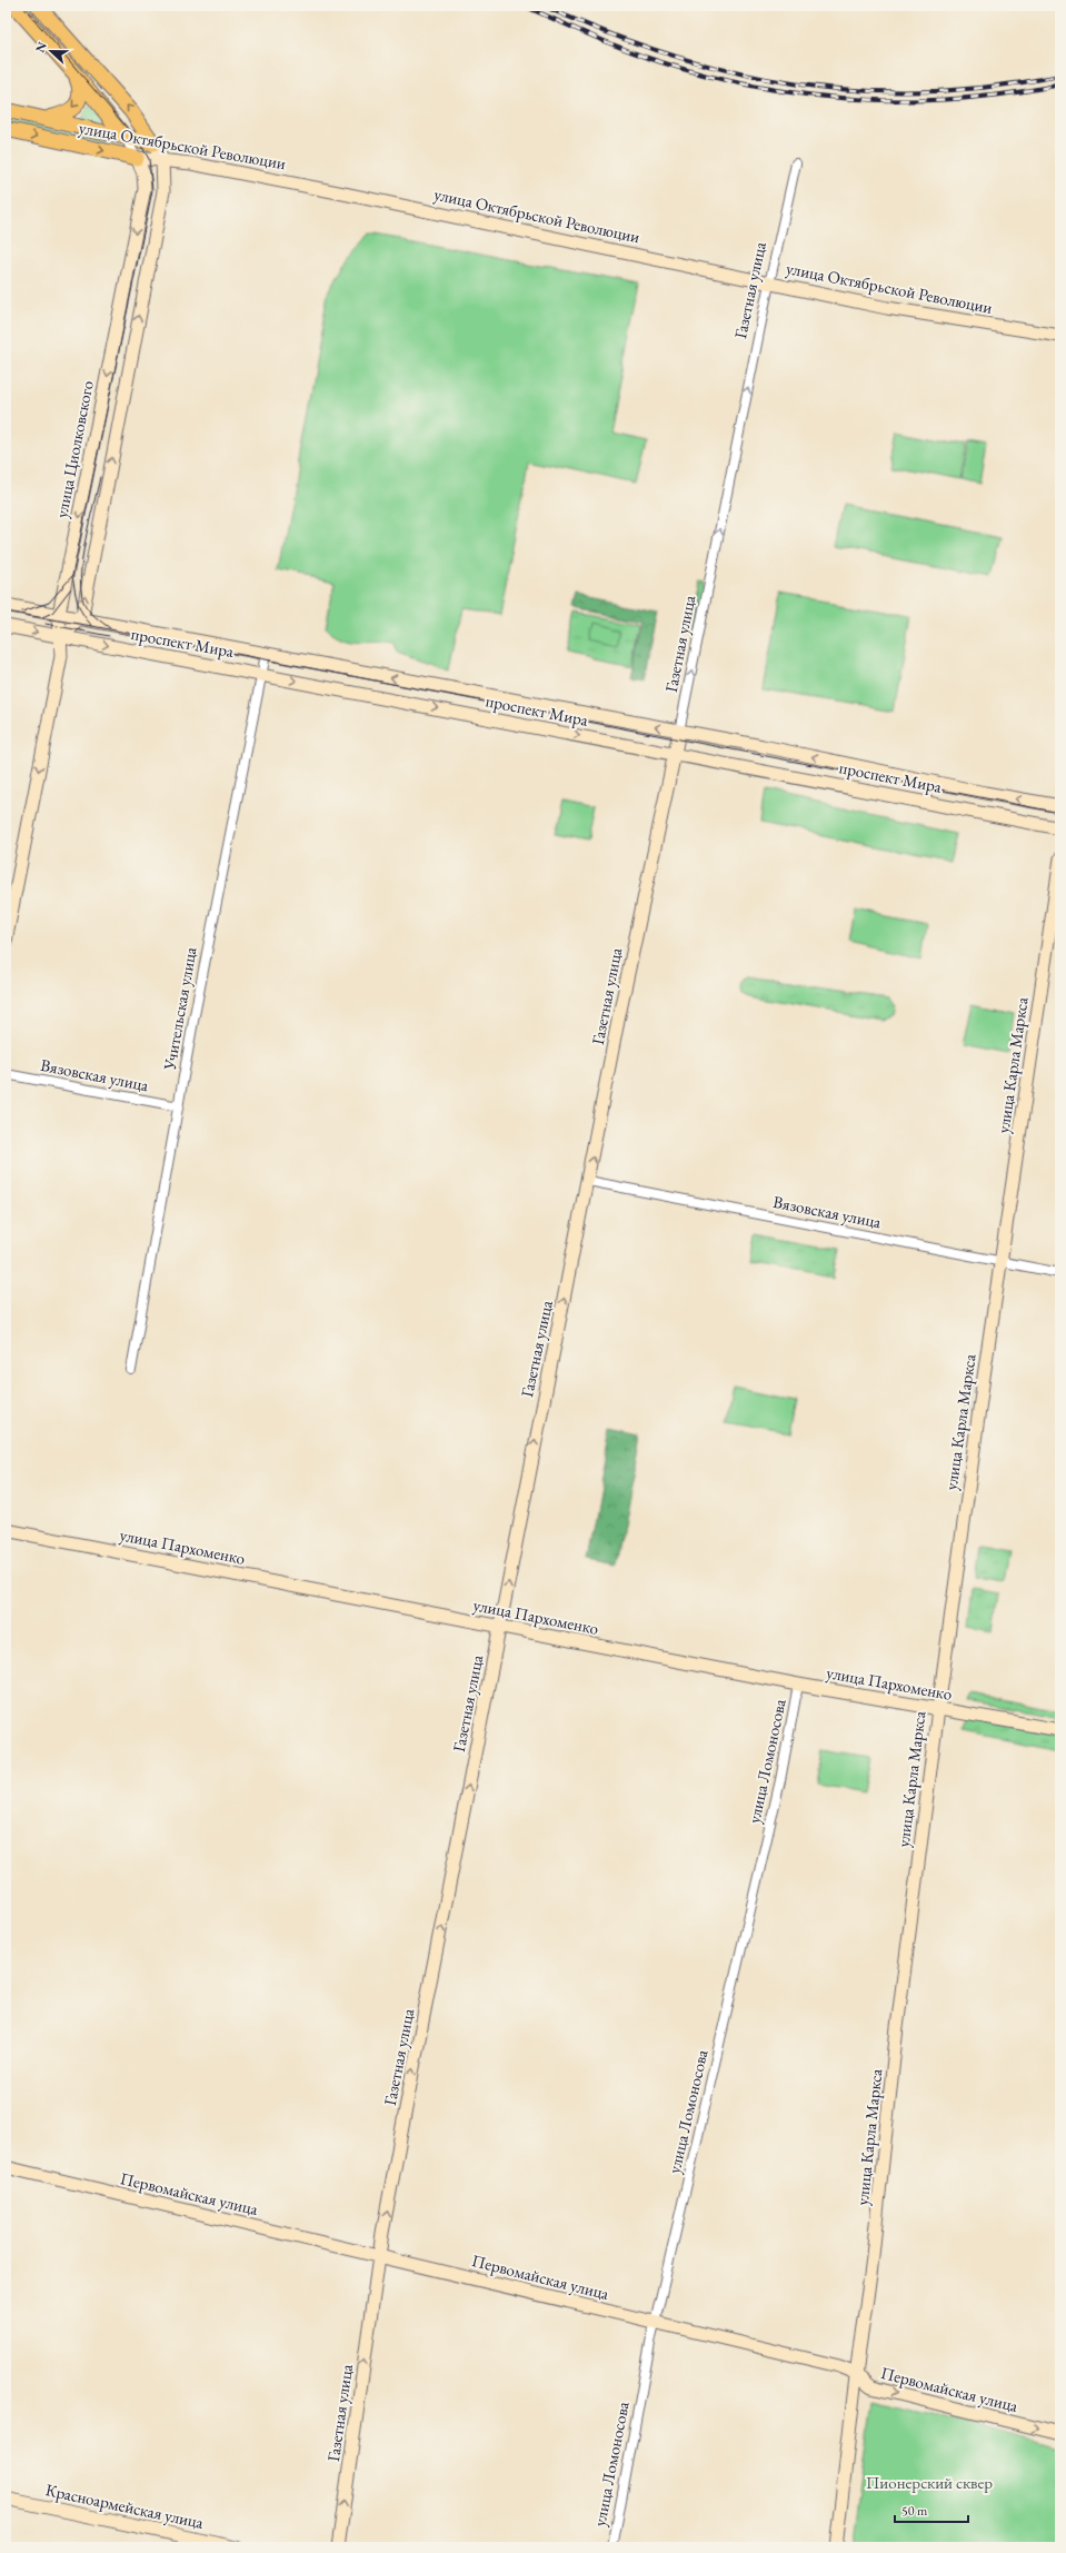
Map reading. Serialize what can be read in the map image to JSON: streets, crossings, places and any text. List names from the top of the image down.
{
  "streets": {
    "main road": [
      "улица Октябрьской Революции",
      "Газетная улица",
      "улица Циолковского",
      "проспект Мира",
      "улица Карла Маркса",
      "улица Пархоменко",
      "Первомайская улица",
      "Красноармейская улица"
    ],
    "street": ["Учительская улица", "Вязовская улица", "улица Ломоносова"]
  },
  "crossings": [
    ["улица Октябрьской Революции", "Газетная улица"],
    ["улица Октябрьской Революции", "улица Циолковского"],
    ["Газетная улица", "проспект Мира"],
    ["Газетная улица", "Вязовская улица"],
    ["Газетная улица", "улица Пархоменко"],
    ["Газетная улица", "Первомайская улица"],
    ["улица Циолковского", "проспект Мира"],
    ["проспект Мира", "Учительская улица"],
    ["Учительская улица", "Вязовская улица"],
    ["улица Карла Маркса", "Вязовская улица"],
    ["улица Карла Маркса", "улица Пархоменко"],
    ["улица Карла Маркса", "Первомайская улица"],
    ["улица Пархоменко", "улица Ломоносова"],
    ["улица Ломоносова", "Первомайская улица"]
  ],
  "one_way": ["Газетная улица"],
  "parks": ["Пионерский сквер"],
  "scale_bar": "50 m",
  "north": "left"
}
